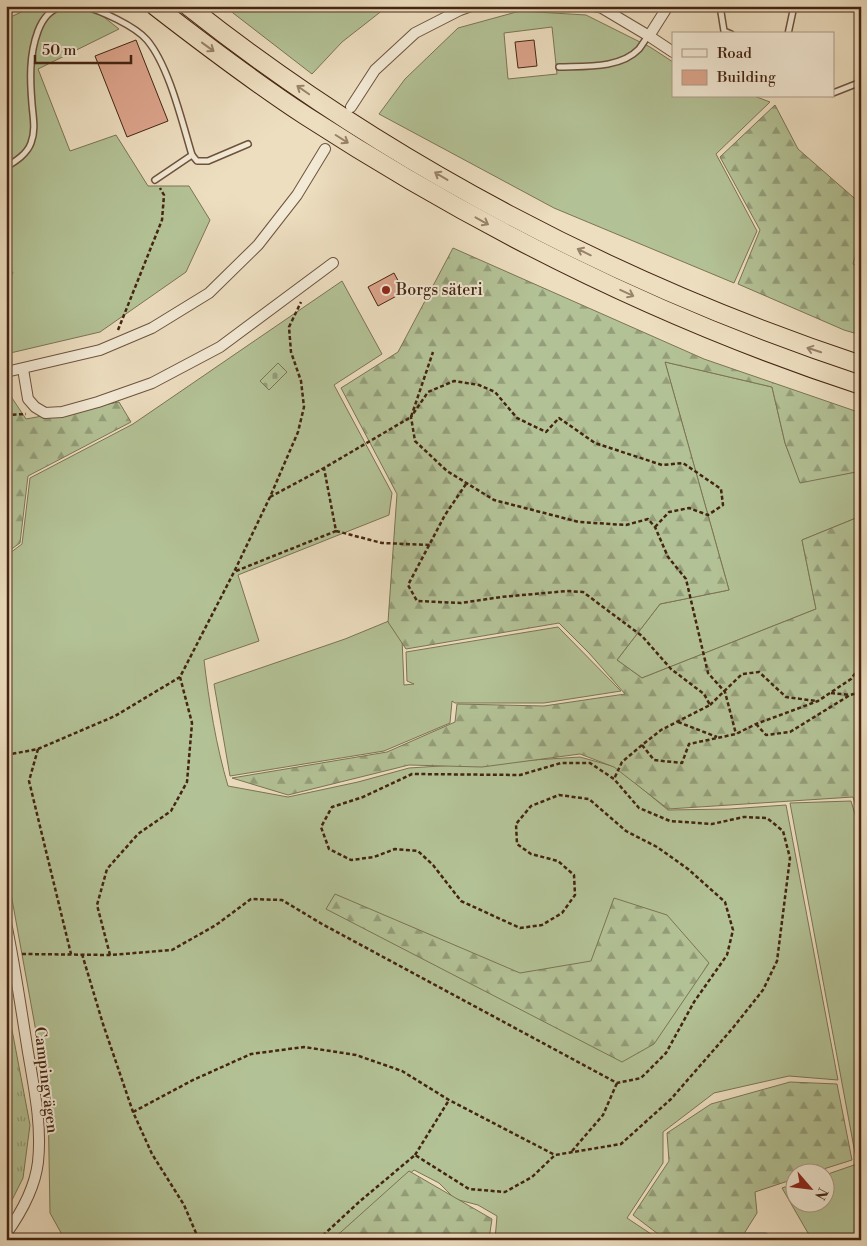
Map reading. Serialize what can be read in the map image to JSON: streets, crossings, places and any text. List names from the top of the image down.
{
  "streets": {
    "street": ["Campingvägen"]
  },
  "places": ["Borgs säteri"],
  "legend": ["Road", "Building"],
  "scale_bar": "50 m",
  "north": "bottom right"
}
